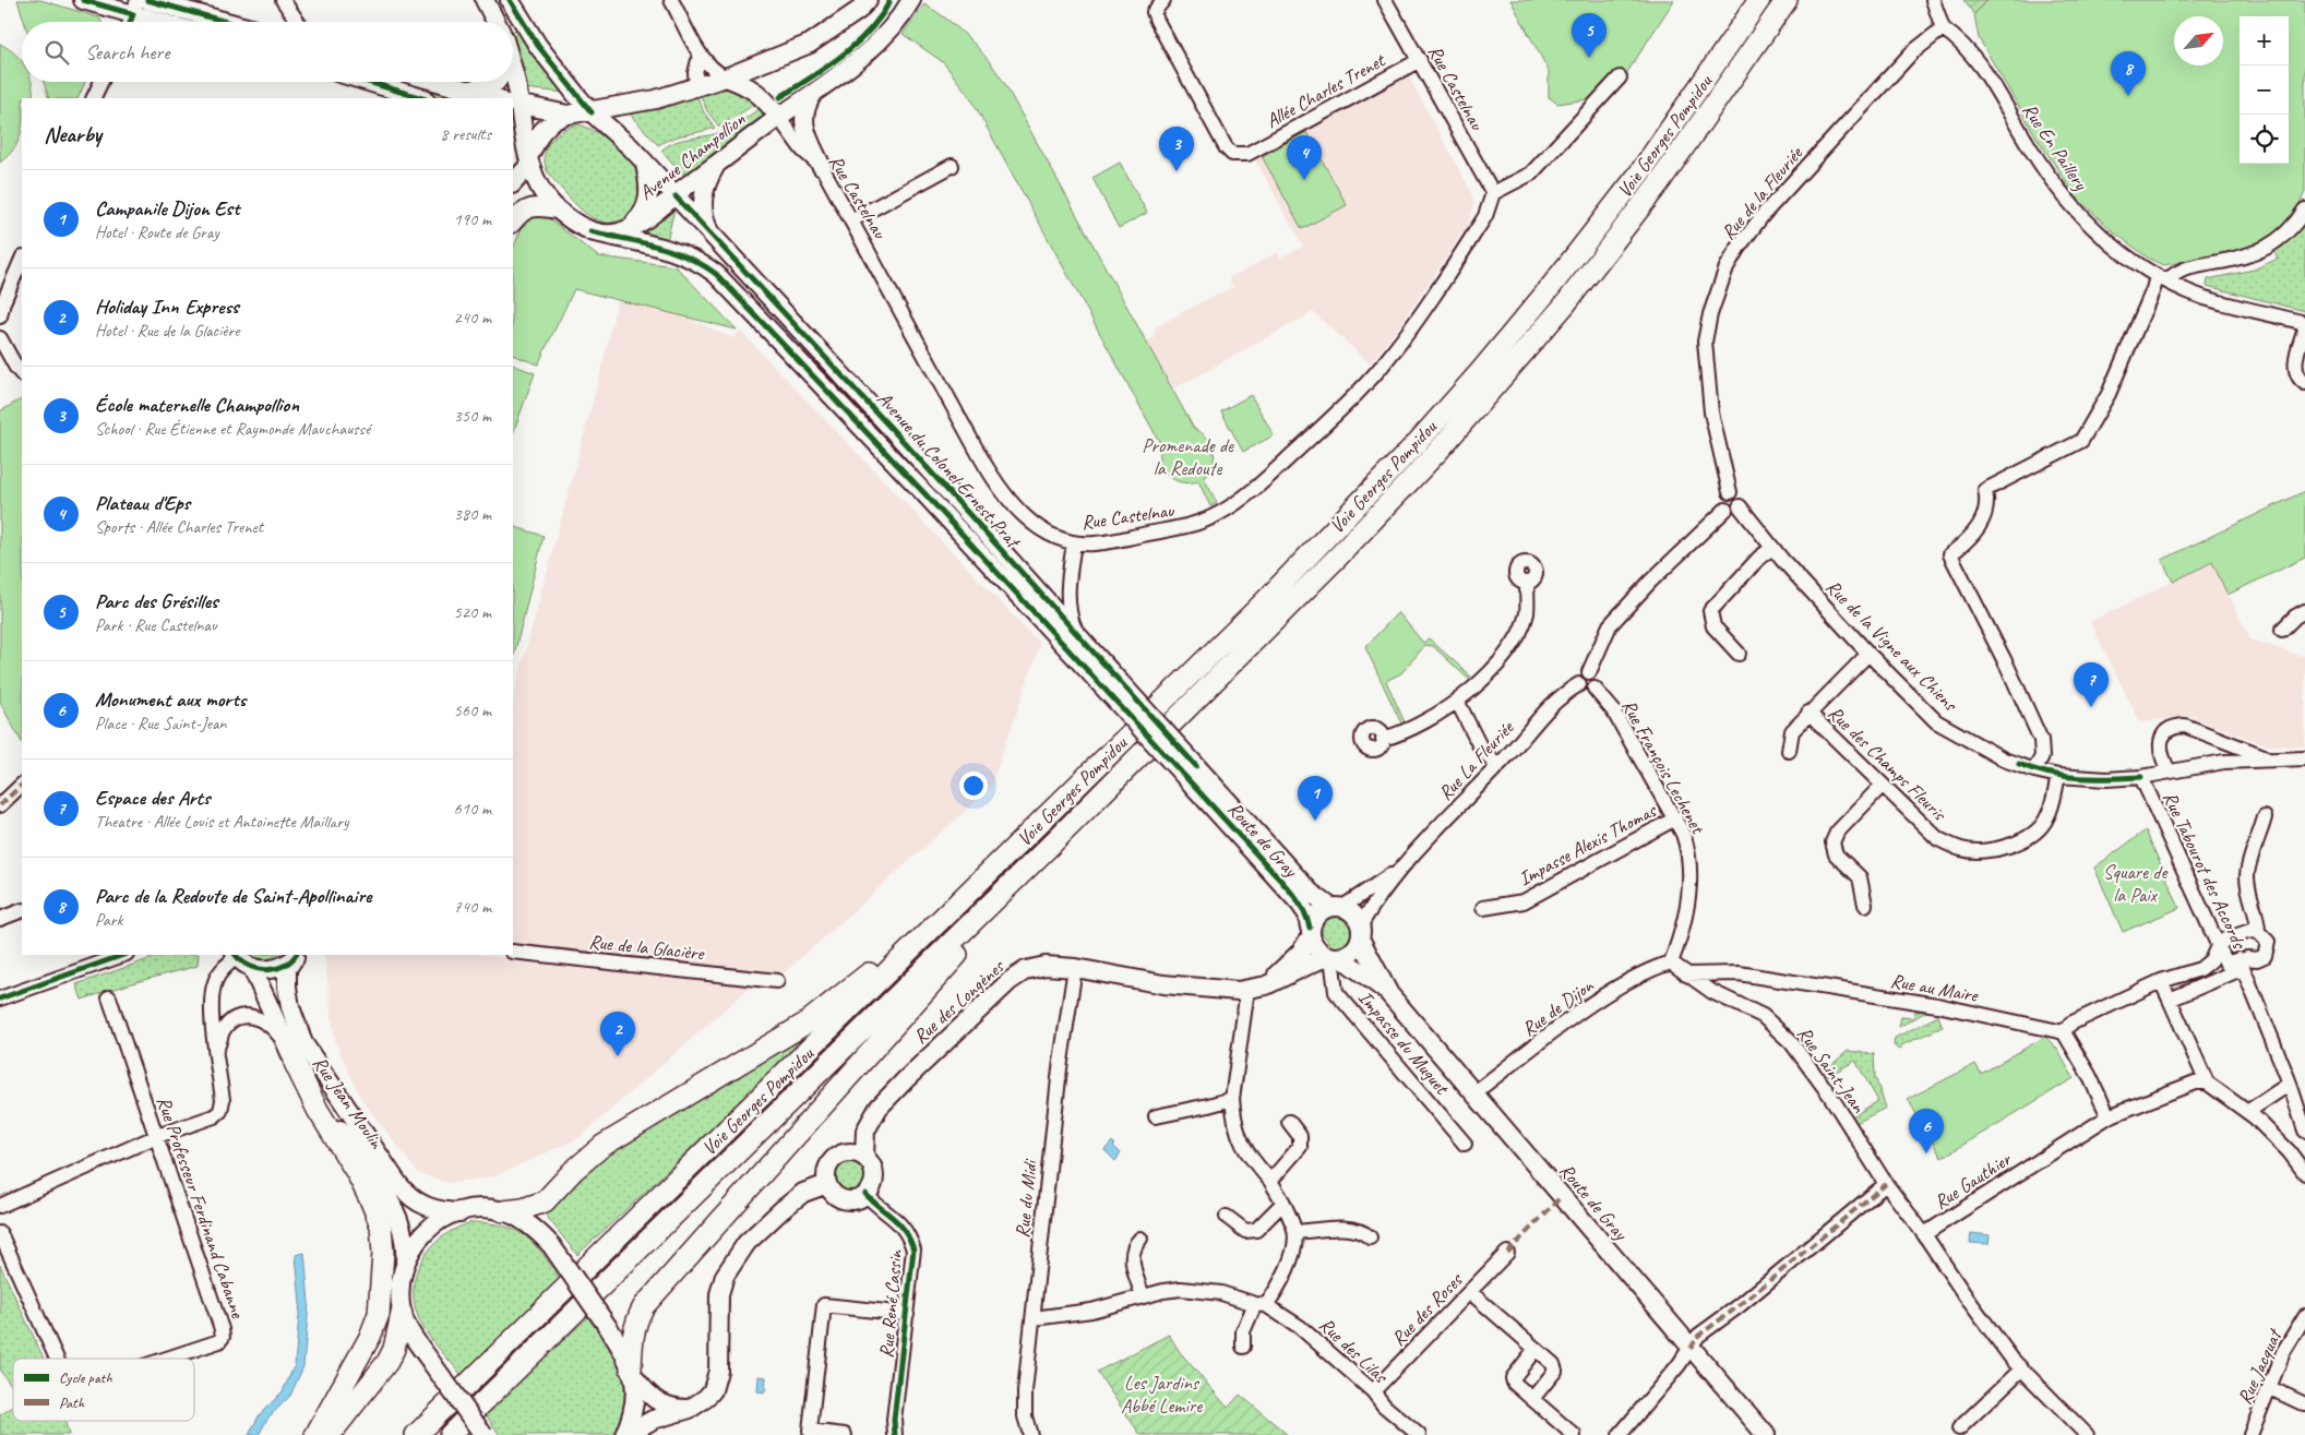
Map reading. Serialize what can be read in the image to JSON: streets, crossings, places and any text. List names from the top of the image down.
{
  "streets": {
    "highway": ["Voie Georges Pompidou"],
    "main road": [
      "Avenue Champollion",
      "Avenue du Colonel Ernest Prat",
      "Route de Gray",
      "Rue des Longènes",
      "Rue Jean Moulin"
    ],
    "street": [
      "Rue Castelnau",
      "Allée Charles Trenet",
      "Rue En Paillery",
      "Rue de la Fleuriée",
      "Rue de la Vigne aux Chiens",
      "Rue La Fleuriée",
      "Rue des Champs Fleuris",
      "Rue François Lechenet",
      "Impasse Alexis Thomas",
      "Rue Tabourot des Accords",
      "Rue de la Glacière",
      "Rue au Maire",
      "Rue de Dijon",
      "Impasse du Muguet",
      "Rue Saint-Jean",
      "Rue Gauthier",
      "Rue du Midi",
      "Rue Professeur Ferdinand Cabanne",
      "Rue René Cassin",
      "Rue des Roses",
      "Rue des Lilas",
      "Rue Jacquat"
    ]
  },
  "crossings": [
    ["Rue Castelnau", "Allée Charles Trenet"],
    ["Rue Castelnau", "Avenue Champollion"],
    ["Rue En Paillery", "Rue de la Fleuriée"],
    ["Avenue Champollion", "Avenue du Colonel Ernest Prat"],
    ["Rue de la Fleuriée", "Rue de la Vigne aux Chiens"],
    ["Avenue du Colonel Ernest Prat", "Route de Gray"],
    ["Rue de la Vigne aux Chiens", "Rue des Champs Fleuris"],
    ["Rue de la Vigne aux Chiens", "Rue Tabourot des Accords"],
    ["Rue La Fleuriée", "Rue François Lechenet"],
    ["Rue La Fleuriée", "Route de Gray"],
    ["Rue La Fleuriée", "Rue des Longènes"],
    ["Rue La Fleuriée", "Impasse du Muguet"],
    ["Rue François Lechenet", "Impasse Alexis Thomas"],
    ["Rue François Lechenet", "Rue de Dijon"],
    ["Rue François Lechenet", "Rue Saint-Jean"],
    ["Route de Gray", "Rue des Longènes"],
    ["Route de Gray", "Rue de Dijon"],
    ["Route de Gray", "Impasse du Muguet"],
    ["Rue au Maire", "Rue Saint-Jean"],
    ["Rue des Longènes", "Impasse du Muguet"],
    ["Rue des Longènes", "Rue du Midi"],
    ["Rue des Longènes", "Rue René Cassin"],
    ["Rue de Dijon", "Rue Saint-Jean"],
    ["Rue Saint-Jean", "Rue Gauthier"],
    ["Rue du Midi", "Rue des Lilas"],
    ["Rue des Roses", "Rue des Lilas"]
  ],
  "parks": ["Promenade de la Redoute", "Square de la Paix", "Les Jardins Abbé Lemire"],
  "legend": ["Cycle path", "Path"],
  "north": "top right",
  "page": {
    "pins": [
      "5",
      "8",
      "3",
      "4",
      "7",
      "1",
      "2",
      "6"
    ],
    "map_buttons": ["+", "−"],
    "search": "Search here",
    "heading": ["Nearby", "8 results"],
    "list": [
      {
        "mark": "1",
        "name": "Campanile Dijon Est",
        "note": "Hotel · Route de Gray",
        "value": "190 m"
      },
      {
        "mark": "2",
        "name": "Holiday Inn Express",
        "note": "Hotel · Rue de la Glacière",
        "value": "240 m"
      },
      {
        "mark": "3",
        "name": "École maternelle Champollion",
        "note": "School · Rue Étienne et Raymonde Mauchaussé",
        "value": "350 m"
      },
      {
        "mark": "4",
        "name": "Plateau d'Eps",
        "note": "Sports · Allée Charles Trenet",
        "value": "380 m"
      },
      {
        "mark": "5",
        "name": "Parc des Grésilles",
        "note": "Park · Rue Castelnau",
        "value": "520 m"
      },
      {
        "mark": "6",
        "name": "Monument aux morts",
        "note": "Place · Rue Saint-Jean",
        "value": "560 m"
      },
      {
        "mark": "7",
        "name": "Espace des Arts",
        "note": "Theatre · Allée Louis et Antoinette Maillary",
        "value": "610 m"
      },
      {
        "mark": "8",
        "name": "Parc de la Redoute de Saint-Apollinaire",
        "note": "Park",
        "value": "740 m"
      }
    ]
  }
}
